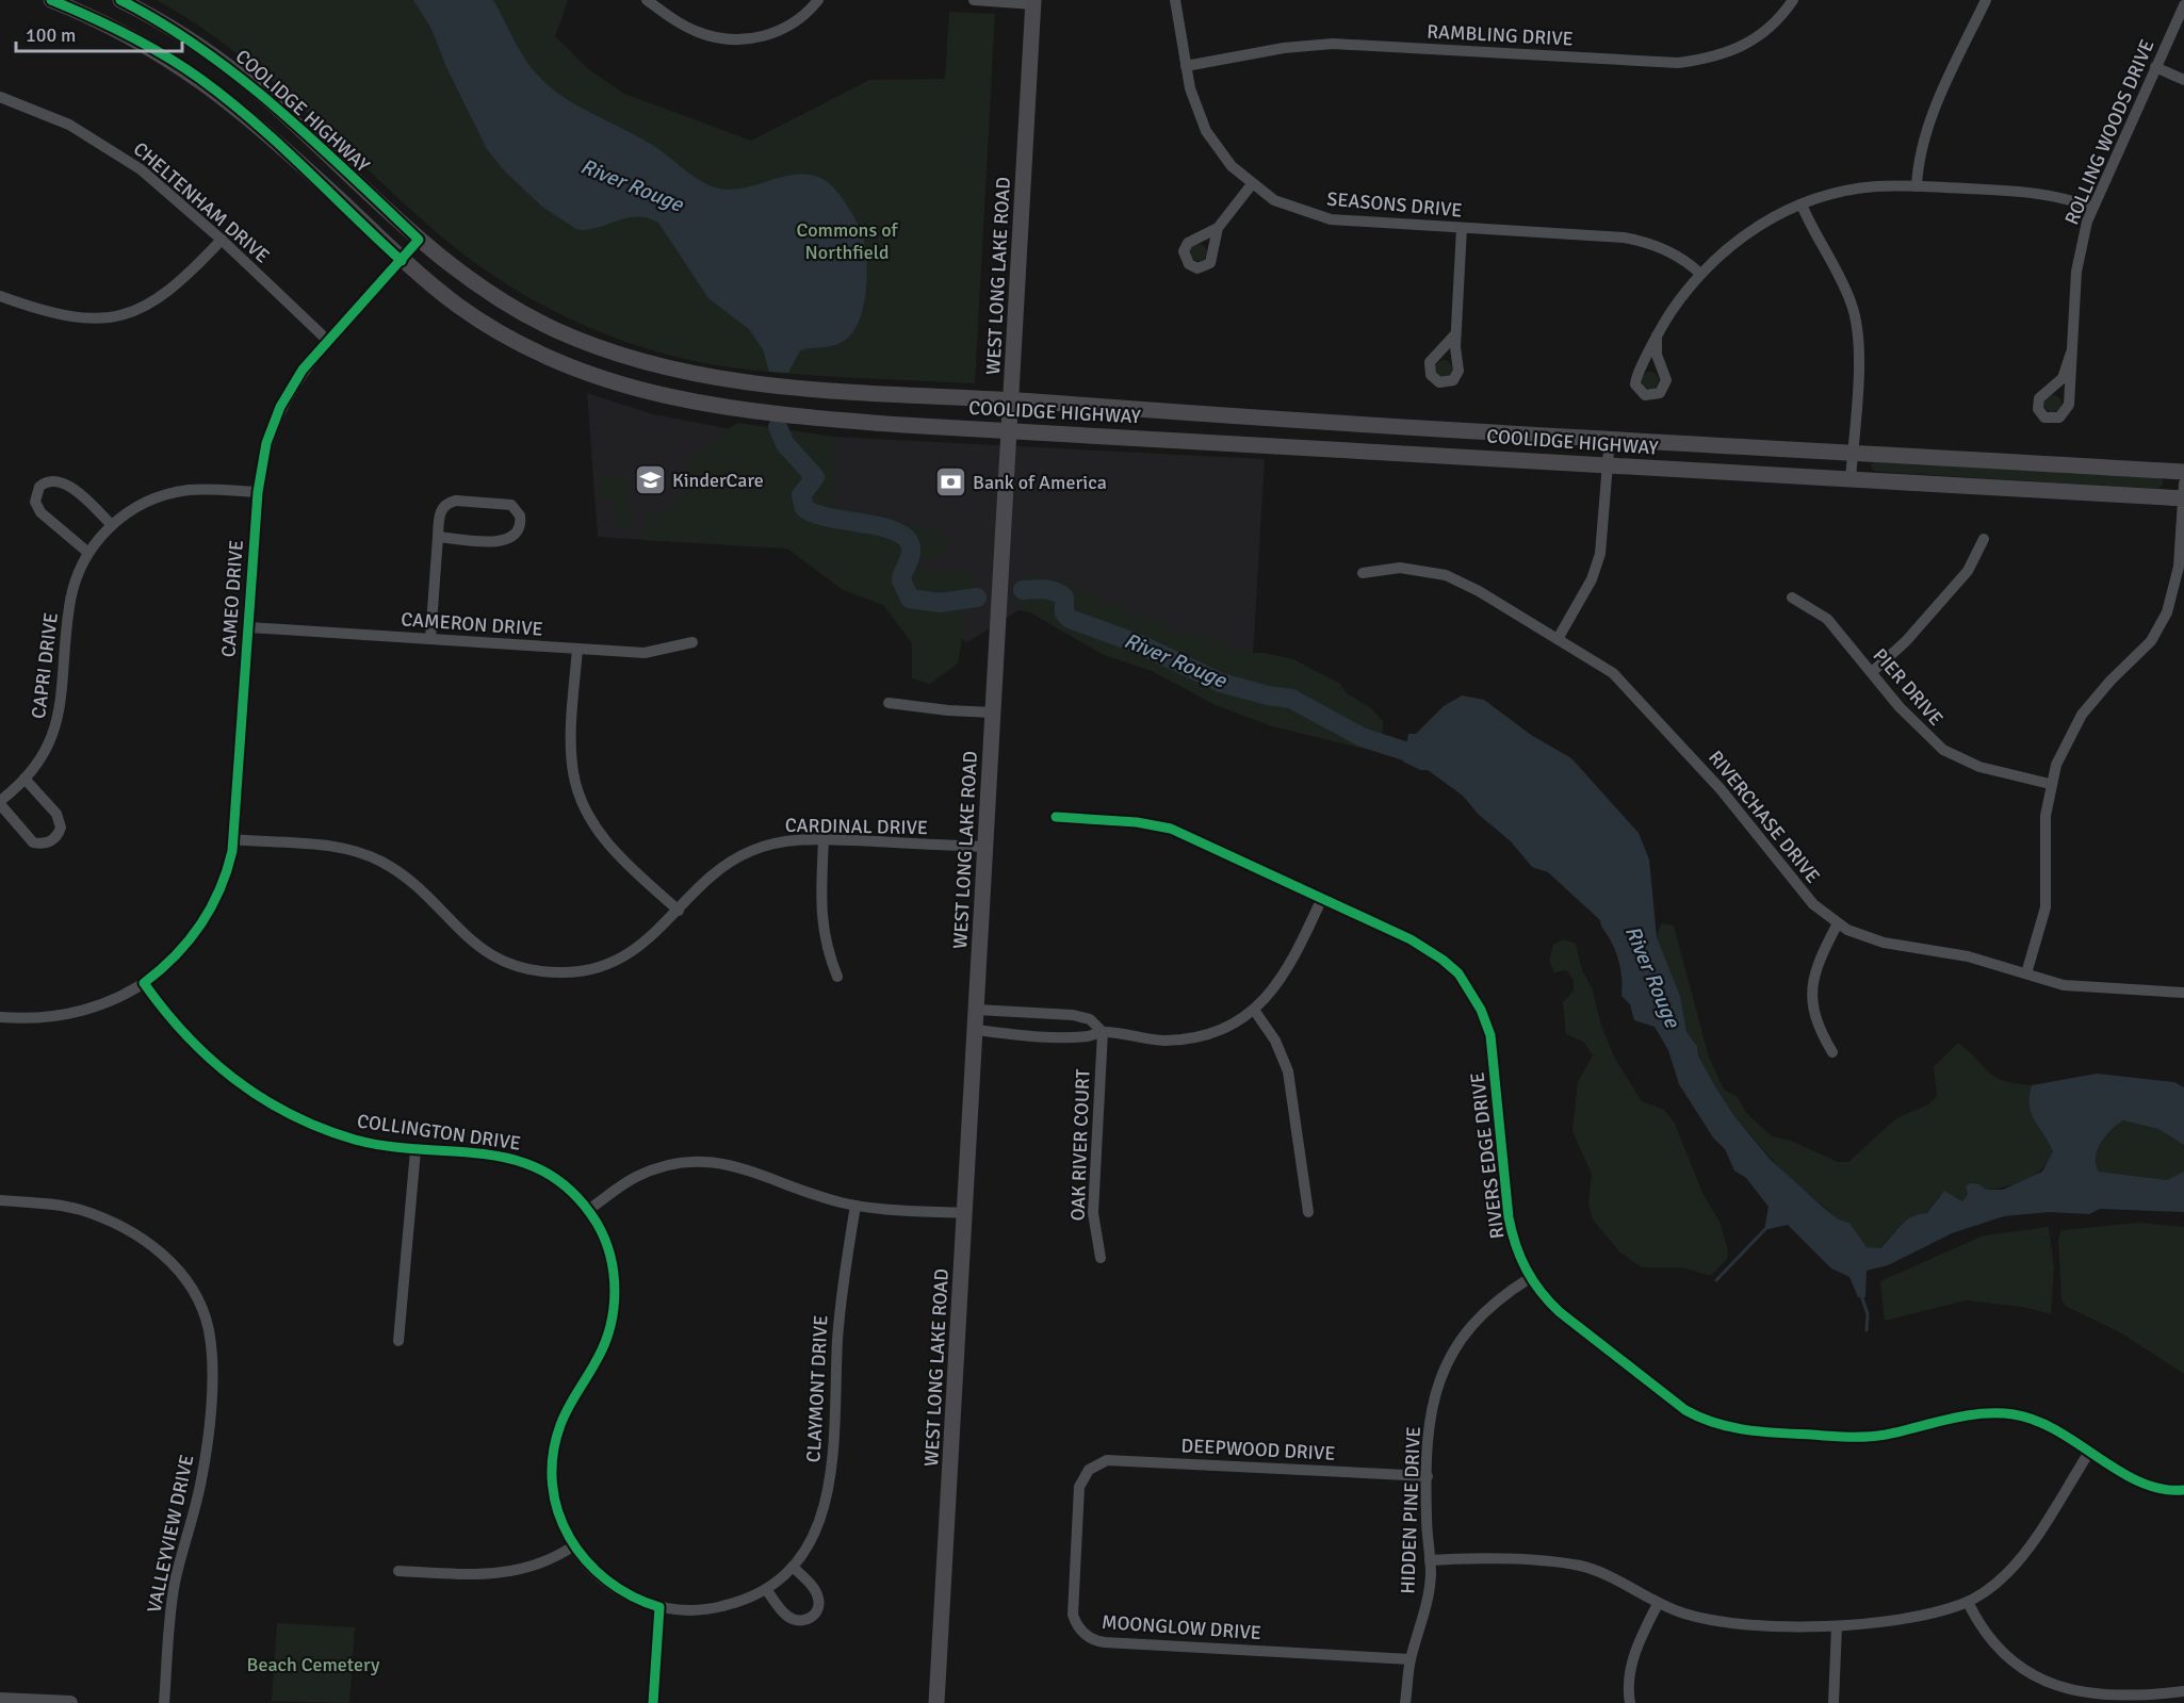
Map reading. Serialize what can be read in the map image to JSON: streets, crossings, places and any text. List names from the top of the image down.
{
  "streets": {
    "main road": ["COOLIDGE HIGHWAY", "WEST LONG LAKE ROAD"],
    "street": [
      "RAMBLING DRIVE",
      "ROLLING WOODS DRIVE",
      "CHELTENHAM DRIVE",
      "SEASONS DRIVE",
      "CAMEO DRIVE",
      "CAMERON DRIVE",
      "CAPRI DRIVE",
      "PIER DRIVE",
      "RIVERCHASE DRIVE",
      "CARDINAL DRIVE",
      "COLLINGTON DRIVE",
      "OAK RIVER COURT",
      "RIVERS EDGE DRIVE",
      "CLAYMONT DRIVE",
      "DEEPWOOD DRIVE",
      "HIDDEN PINE DRIVE",
      "VALLEYVIEW DRIVE",
      "MOONGLOW DRIVE"
    ]
  },
  "crossings": [
    ["RAMBLING DRIVE", "SEASONS DRIVE"],
    ["COOLIDGE HIGHWAY", "WEST LONG LAKE ROAD"],
    ["COOLIDGE HIGHWAY", "CAMEO DRIVE"],
    ["CHELTENHAM DRIVE", "CAMEO DRIVE"],
    ["WEST LONG LAKE ROAD", "CARDINAL DRIVE"],
    ["CAMEO DRIVE", "CAMERON DRIVE"],
    ["CAMEO DRIVE", "CAPRI DRIVE"],
    ["CAMEO DRIVE", "CARDINAL DRIVE"],
    ["CAMEO DRIVE", "COLLINGTON DRIVE"],
    ["COLLINGTON DRIVE", "CLAYMONT DRIVE"],
    ["RIVERS EDGE DRIVE", "HIDDEN PINE DRIVE"],
    ["DEEPWOOD DRIVE", "HIDDEN PINE DRIVE"],
    ["DEEPWOOD DRIVE", "MOONGLOW DRIVE"],
    ["HIDDEN PINE DRIVE", "MOONGLOW DRIVE"]
  ],
  "water": ["River Rouge"],
  "parks": ["Commons of Northfield", "Beach Cemetery"],
  "places": {
    "school or university": ["KinderCare"],
    "bank": ["Bank of America"]
  },
  "scale_bar": "100 m"
}
